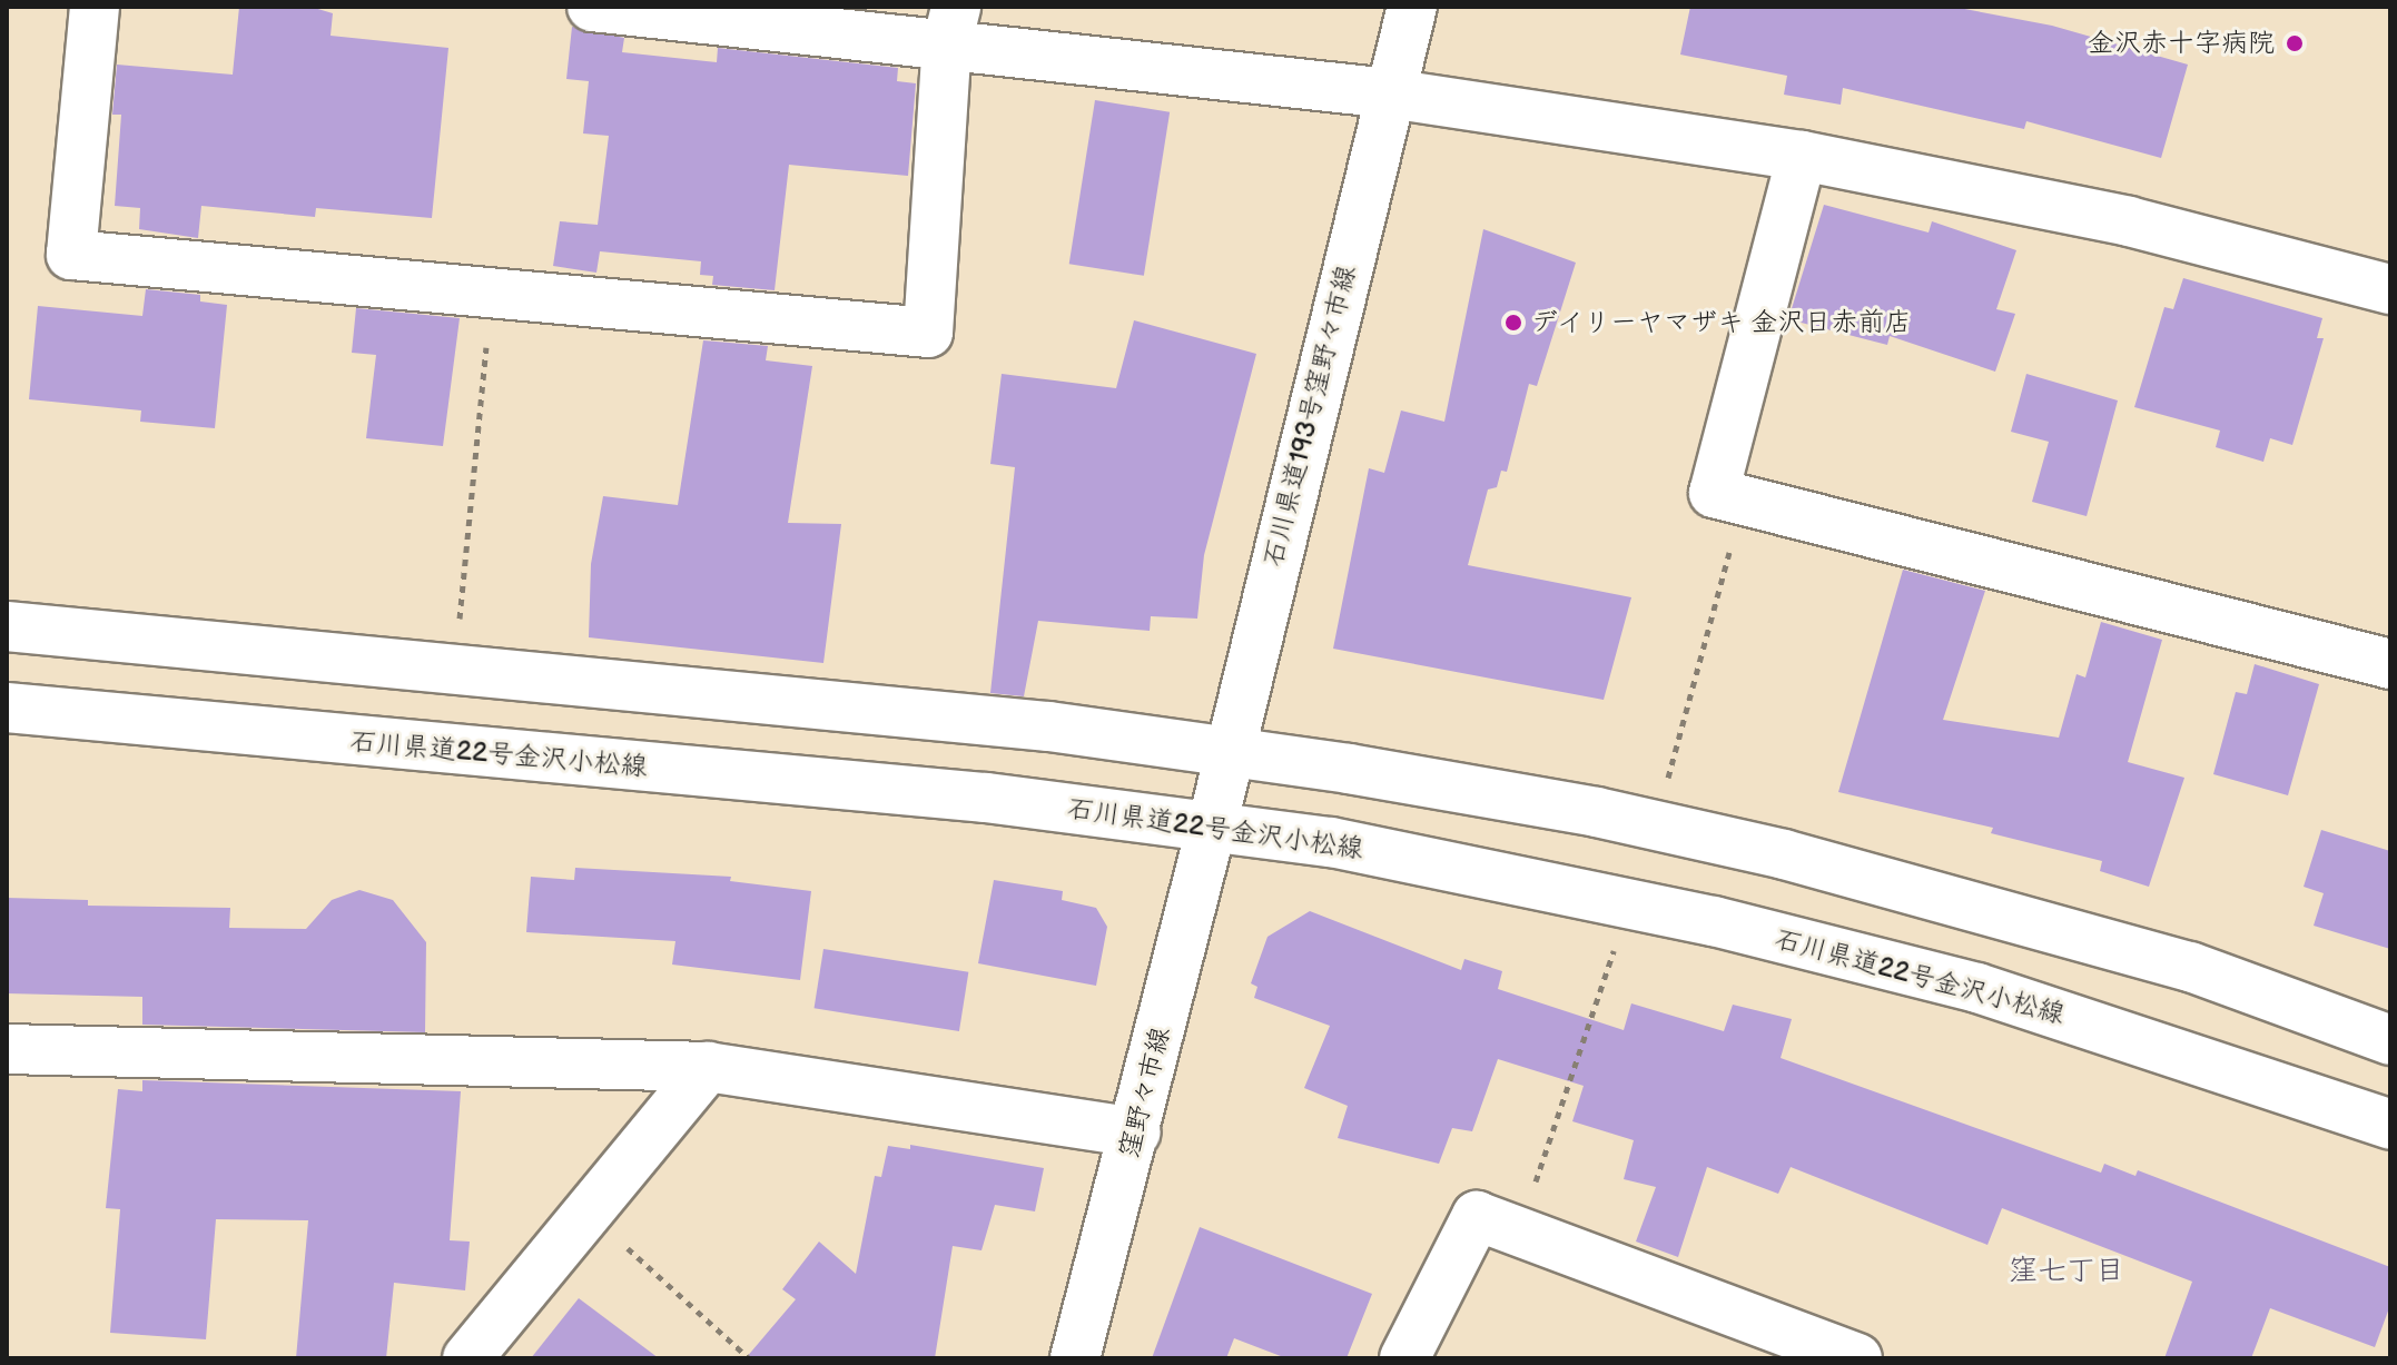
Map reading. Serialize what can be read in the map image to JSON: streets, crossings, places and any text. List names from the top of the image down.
{
  "streets": {
    "street": ["石川県道193号窪野々市線", "石川県道22号金沢小松線", "窪野々市線"]
  },
  "crossings": [
    ["石川県道193号窪野々市線", "石川県道22号金沢小松線"],
    ["石川県道193号窪野々市線", "窪野々市線"],
    ["石川県道22号金沢小松線", "窪野々市線"]
  ],
  "districts": ["窪七丁目"],
  "places": ["金沢赤十字病院", "デイリーヤマザキ 金沢日赤前店"]
}
